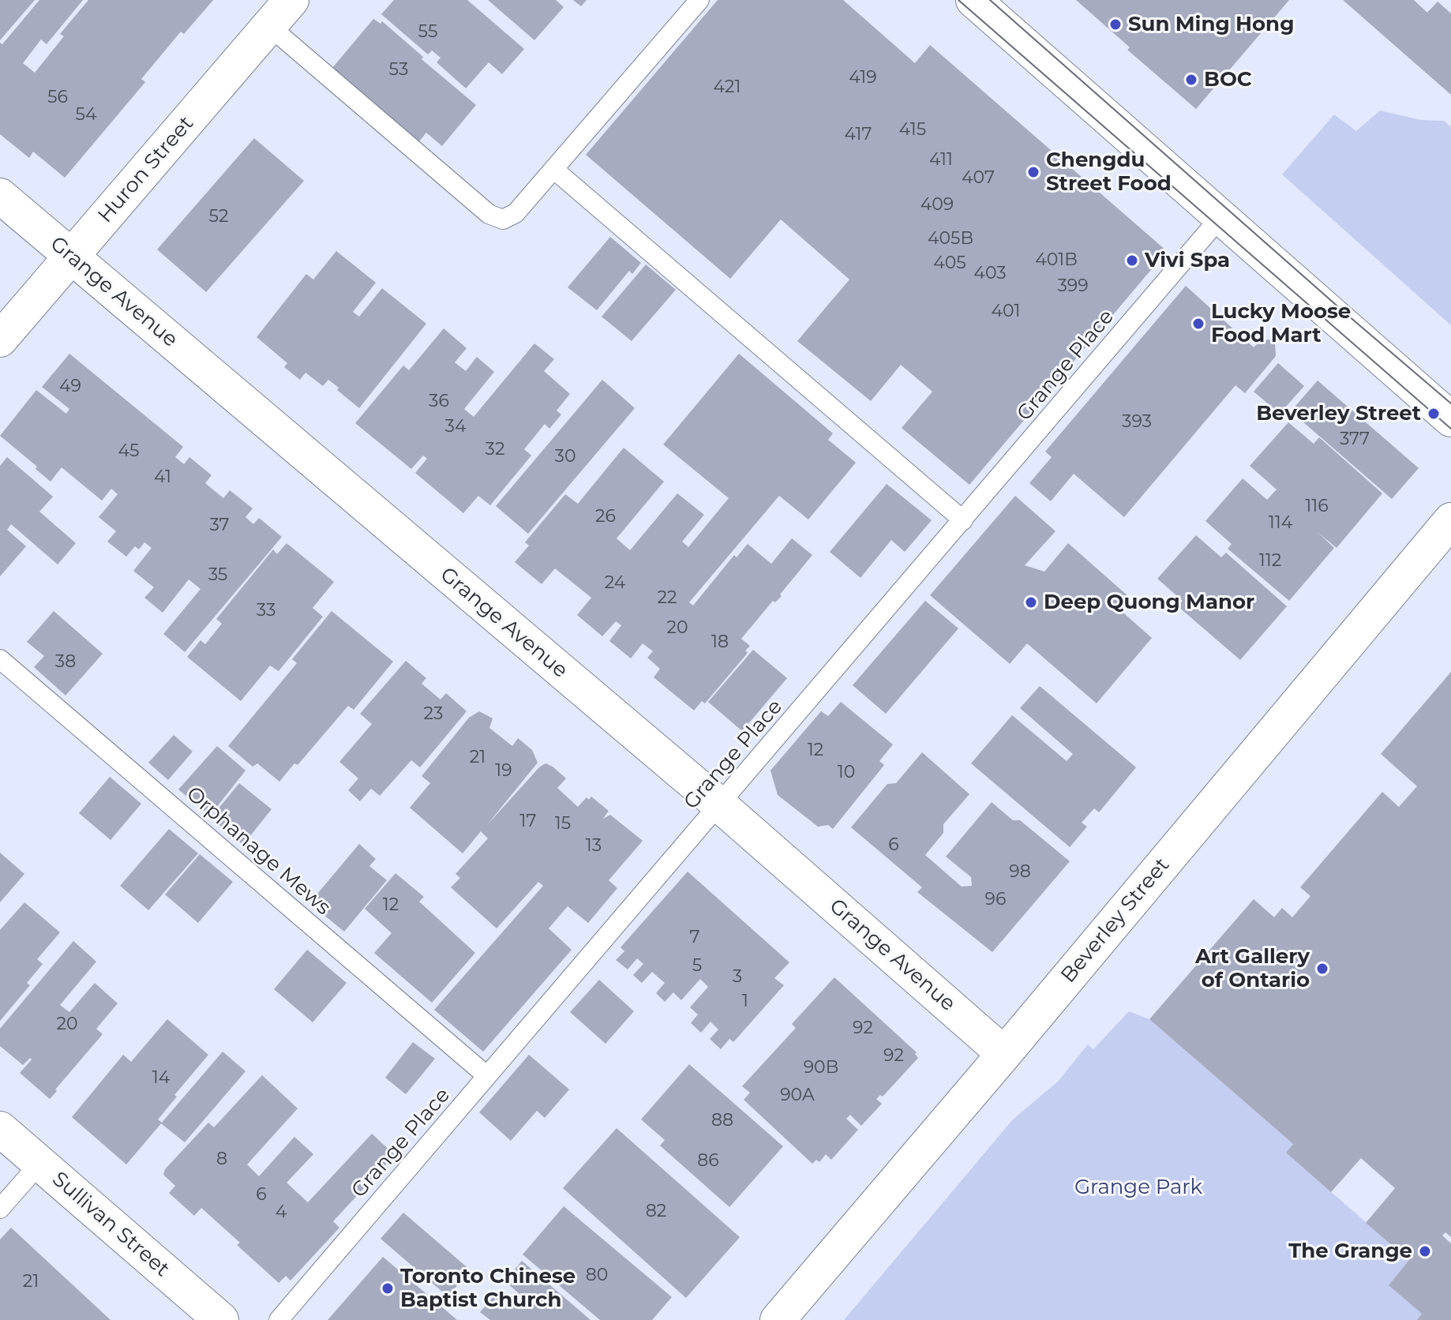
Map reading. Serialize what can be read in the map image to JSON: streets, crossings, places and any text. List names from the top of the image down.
{
  "streets": {
    "street": [
      "Huron Street",
      "Grange Avenue",
      "Beverley Street",
      "Sullivan Street"
    ],
    "lane": ["Grange Place", "Orphanage Mews"]
  },
  "crossings": [
    ["Huron Street", "Grange Avenue"],
    ["Grange Avenue", "Grange Place"],
    ["Grange Avenue", "Beverley Street"],
    ["Grange Place", "Orphanage Mews"]
  ],
  "parks": ["Grange Park"],
  "places": [
    "Sun Ming Hong",
    "BOC",
    "Chengdu Street Food",
    "Vivi Spa",
    "Lucky Moose Food Mart",
    "Beverley Street",
    "Deep Quong Manor",
    "Art Gallery of Ontario",
    "The Grange",
    "Toronto Chinese Baptist Church"
  ],
  "house_numbers": [
    "55",
    "53",
    "419",
    "421",
    "56",
    "54",
    "415",
    "417",
    "411",
    "407",
    "409",
    "52",
    "405B",
    "401B",
    "405",
    "403",
    "399",
    "401",
    "49",
    "36",
    "393",
    "34",
    "377",
    "32",
    "45",
    "30",
    "41",
    "116",
    "26",
    "114",
    "37",
    "112",
    "35",
    "24",
    "22",
    "33",
    "20",
    "18",
    "38",
    "23",
    "12",
    "21",
    "19",
    "10",
    "17",
    "15",
    "6",
    "13",
    "98",
    "96",
    "12",
    "7",
    "5",
    "3",
    "1",
    "20",
    "92",
    "92",
    "90B",
    "14",
    "90A",
    "88",
    "8",
    "86",
    "6",
    "82",
    "4",
    "80",
    "21"
  ]
}
